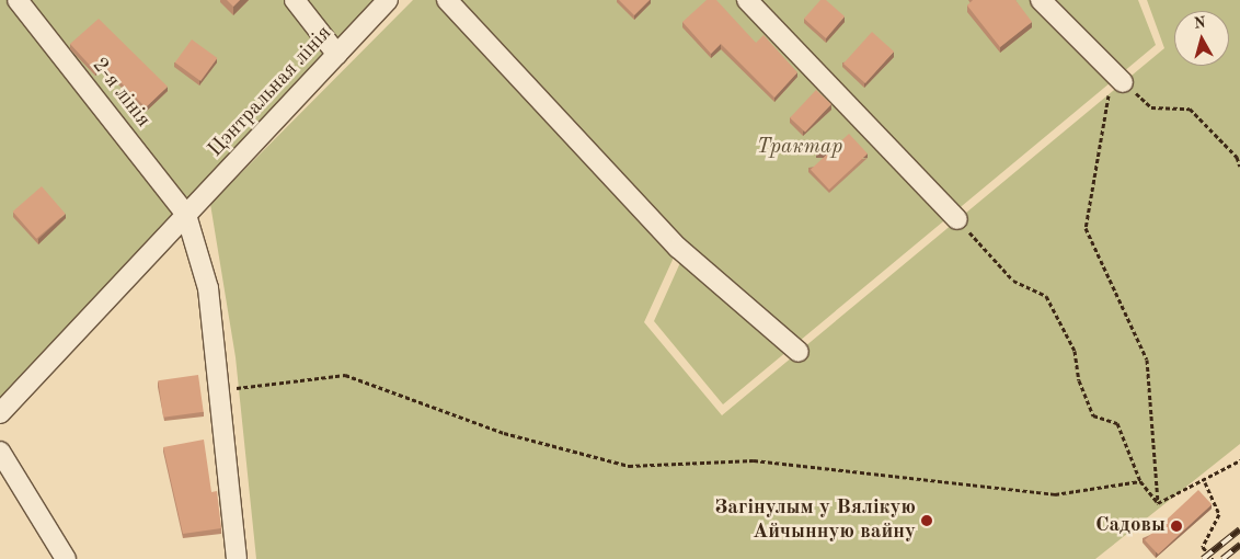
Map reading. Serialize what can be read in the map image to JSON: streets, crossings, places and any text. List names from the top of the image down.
{
  "streets": {
    "street": ["Цэнтральная лінія", "2-я лінія"]
  },
  "crossings": [
    ["Цэнтральная лінія", "2-я лінія"]
  ],
  "parks": ["Трактар"],
  "places": ["Загінулым у Вялікую Айчынную вайну", "Садовы"],
  "north": "top"
}
